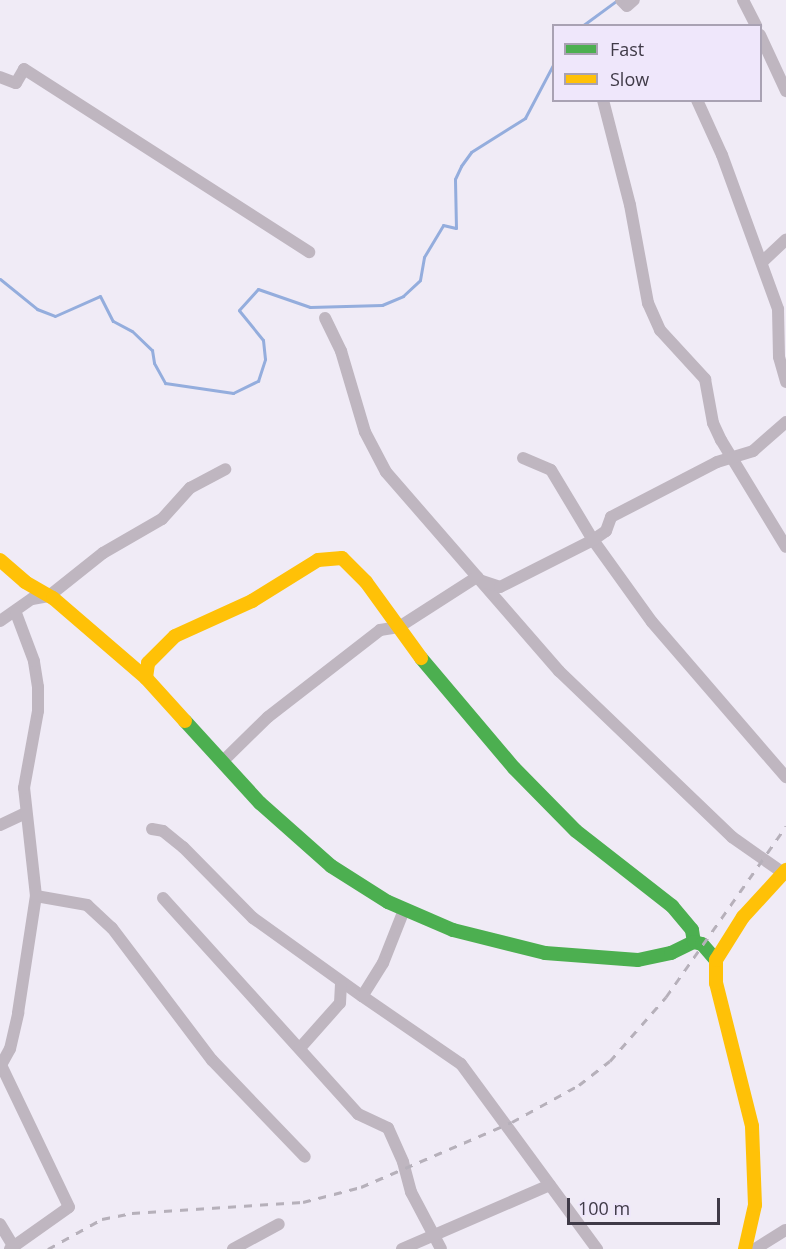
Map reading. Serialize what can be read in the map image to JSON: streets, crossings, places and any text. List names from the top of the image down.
{
  "legend": ["Fast", "Slow"],
  "scale_bar": "100 m"
}
